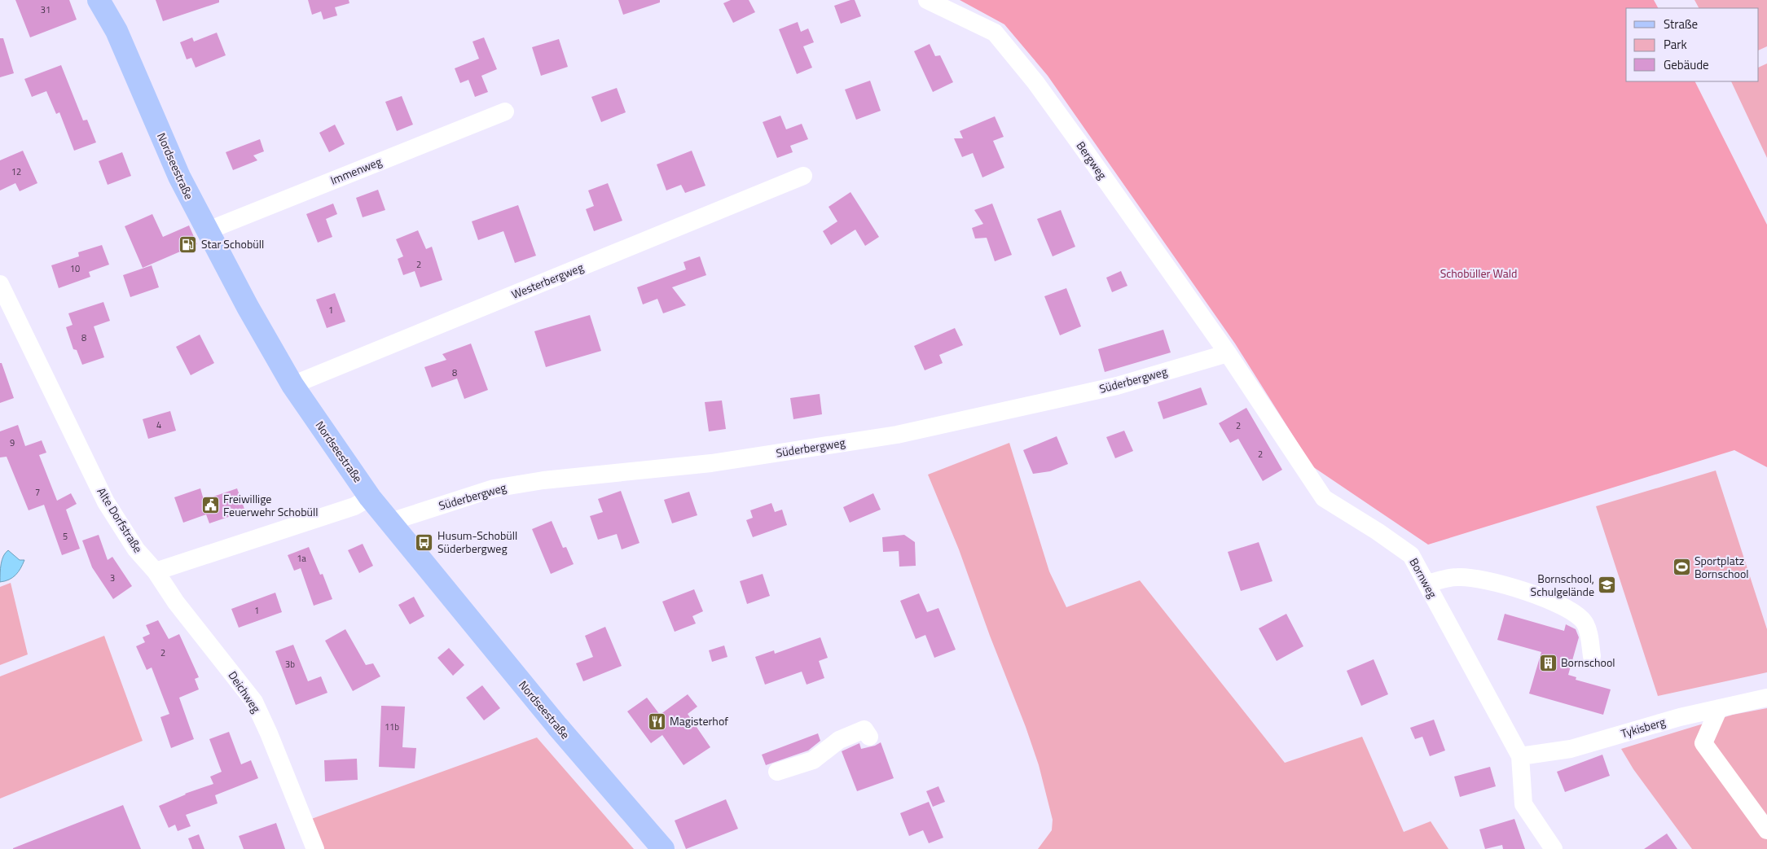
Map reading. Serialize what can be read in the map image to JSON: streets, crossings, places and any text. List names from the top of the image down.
{
  "streets": {
    "main road": ["Nordseestraße"],
    "street": [
      "Bergweg",
      "Immenweg",
      "Westerbergweg",
      "Süderbergweg",
      "Alte Dorfstraße",
      "Bornweg",
      "Deichweg",
      "Tykisberg"
    ]
  },
  "crossings": [
    ["Bergweg", "Süderbergweg"],
    ["Bergweg", "Bornweg"],
    ["Nordseestraße", "Immenweg"],
    ["Nordseestraße", "Westerbergweg"],
    ["Nordseestraße", "Süderbergweg"],
    ["Süderbergweg", "Bornweg"],
    ["Alte Dorfstraße", "Deichweg"],
    ["Bornweg", "Tykisberg"]
  ],
  "parks": ["Schobüller Wald"],
  "places": {
    "fuel station": ["Star Schobüll"],
    "public building": ["Freiwillige Feuerwehr Schobüll"],
    "bus stop": ["Husum-Schobüll Süderbergweg"],
    "sports": ["Sportplatz Bornschool"],
    "school or university": ["Bornschool, Schulgelände"],
    "building": ["Bornschool"],
    "restaurant": ["Magisterhof"]
  },
  "house_numbers": [
    "31",
    "12",
    "2",
    "10",
    "1",
    "8",
    "8",
    "4",
    "2",
    "9",
    "2",
    "7",
    "5",
    "1a",
    "3",
    "1",
    "2",
    "3b",
    "11b"
  ],
  "legend": ["Straße", "Park", "Gebäude"]
}
